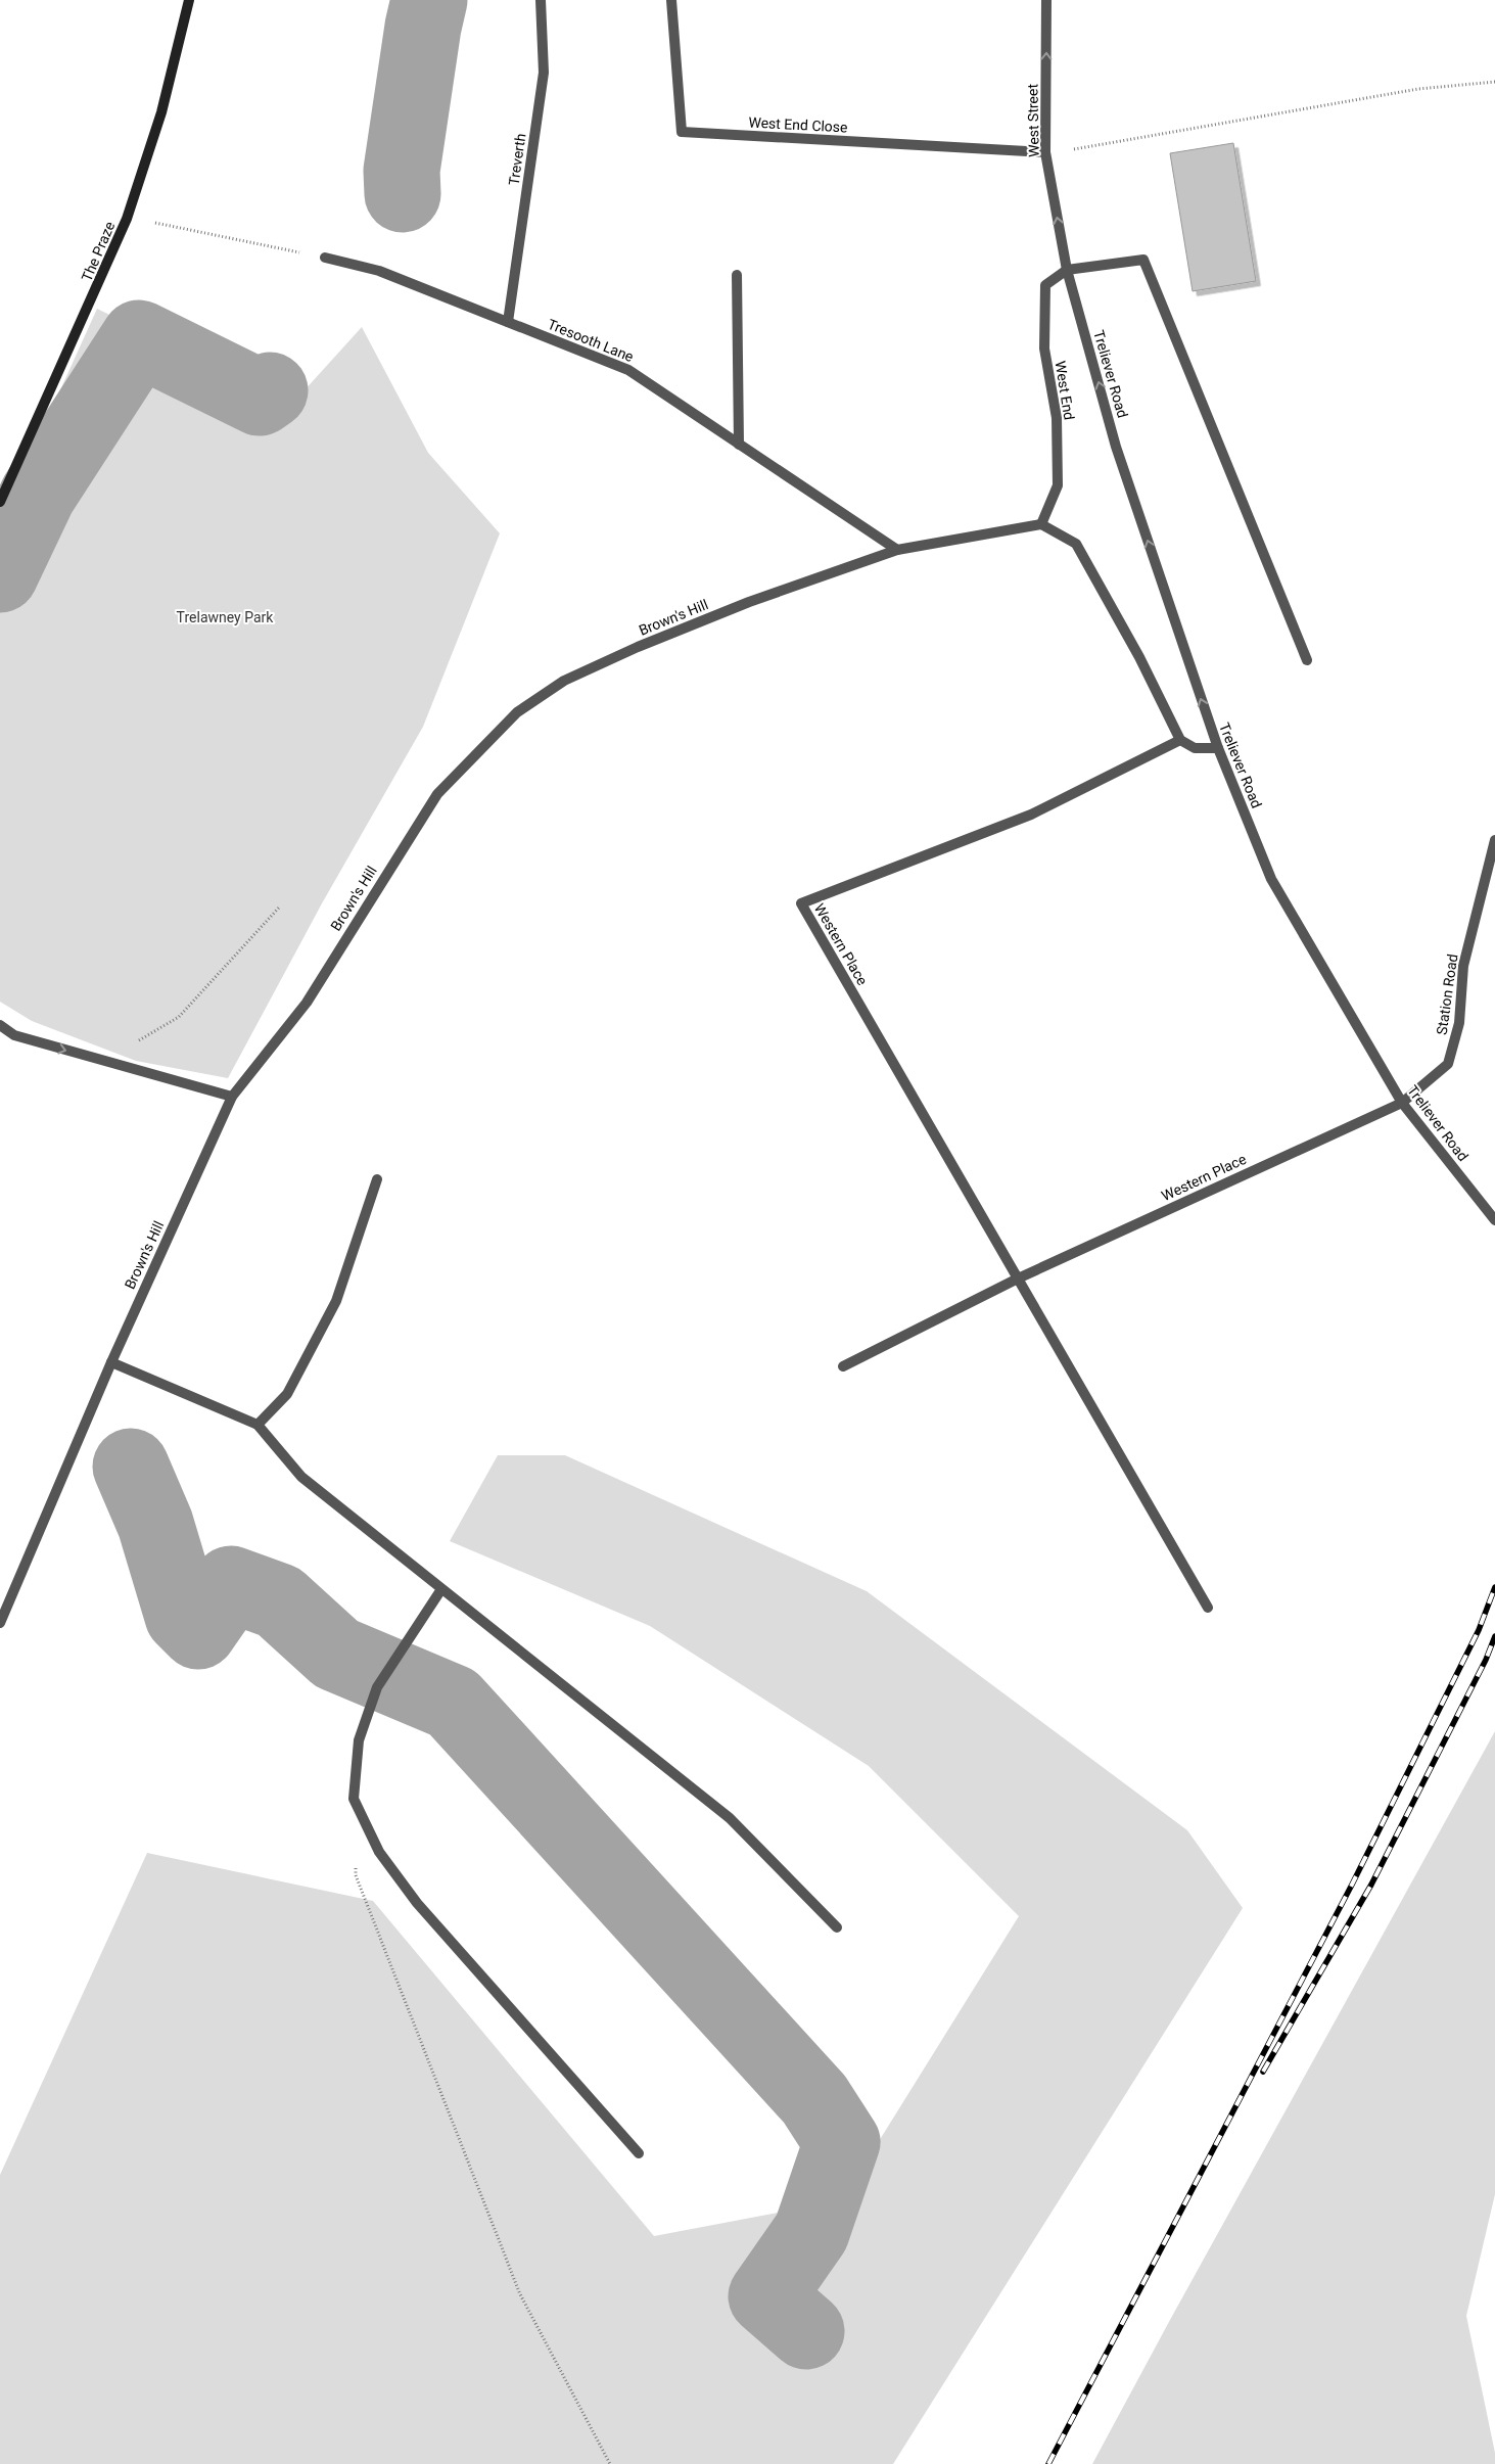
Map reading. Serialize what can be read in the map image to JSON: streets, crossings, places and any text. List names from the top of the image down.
{
  "streets": {
    "main road": ["The Praze"],
    "street": [
      "West Street",
      "West End Close",
      "Treverth",
      "Tresooth Lane",
      "Treliever Road",
      "West End",
      "Brown's Hill",
      "Western Place",
      "Station Road"
    ]
  },
  "crossings": [
    ["West Street", "West End Close"],
    ["West Street", "Treliever Road"],
    ["West Street", "West End"],
    ["Treverth", "Tresooth Lane"],
    ["Tresooth Lane", "Brown's Hill"],
    ["Treliever Road", "West End"],
    ["Treliever Road", "Western Place"],
    ["Treliever Road", "Station Road"],
    ["West End", "Brown's Hill"],
    ["Western Place", "Station Road"]
  ],
  "one_way": ["West Street"],
  "parks": ["Trelawney Park"]
}
